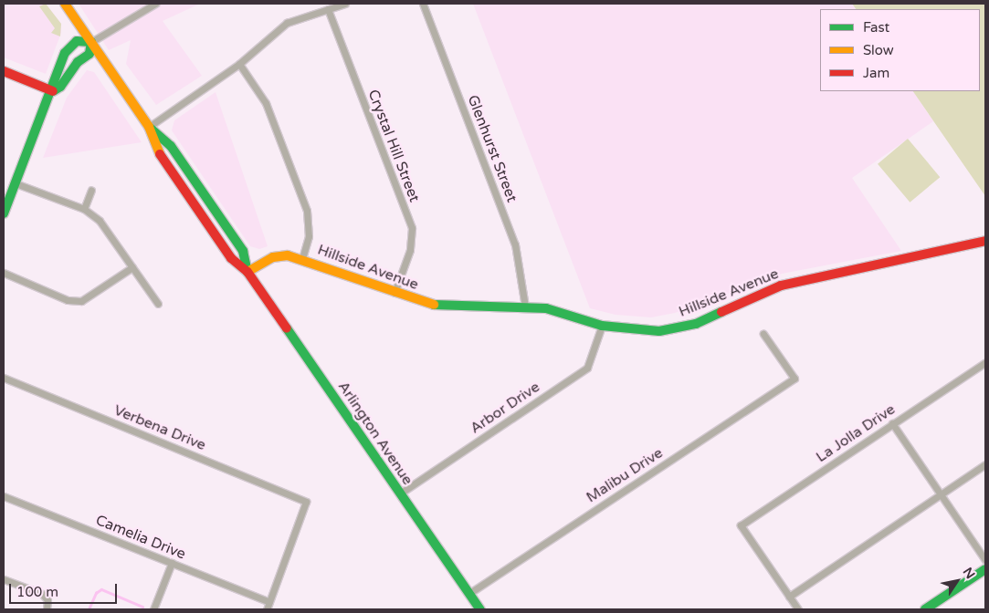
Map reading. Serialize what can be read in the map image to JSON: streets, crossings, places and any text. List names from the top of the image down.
{
  "streets": {
    "main road": ["Hillside Avenue", "Arlington Avenue"],
    "street": [
      "Crystal Hill Street",
      "Glenhurst Street",
      "Arbor Drive",
      "Verbena Drive",
      "La Jolla Drive",
      "Malibu Drive",
      "Camelia Drive"
    ]
  },
  "crossings": [
    ["Crystal Hill Street", "Hillside Avenue"],
    ["Glenhurst Street", "Hillside Avenue"],
    ["Hillside Avenue", "Arbor Drive"],
    ["Hillside Avenue", "Arlington Avenue"],
    ["Arbor Drive", "Arlington Avenue"],
    ["Verbena Drive", "Camelia Drive"],
    ["Arlington Avenue", "Malibu Drive"]
  ],
  "legend": ["Fast", "Slow", "Jam"],
  "scale_bar": "100 m",
  "north": "top right"
}
